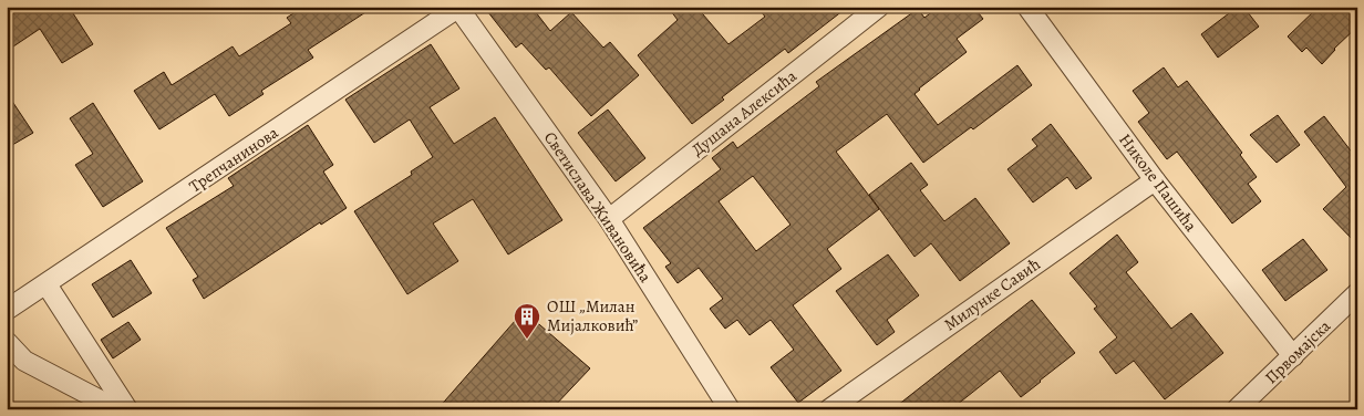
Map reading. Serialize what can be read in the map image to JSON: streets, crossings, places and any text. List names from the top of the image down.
{
  "streets": {
    "street": [
      "Душана Алексића",
      "Трепчанинова",
      "Николе Пашића",
      "Светислава Живановића",
      "Милунке Савић",
      "Првомајска"
    ]
  },
  "crossings": [
    ["Душана Алексића", "Светислава Живановића"],
    ["Трепчанинова", "Светислава Живановића"],
    ["Николе Пашића", "Милунке Савић"],
    ["Николе Пашића", "Првомајска"]
  ],
  "places": {
    "building": ["ОШ „Милан Мијалковић”"]
  }
}
